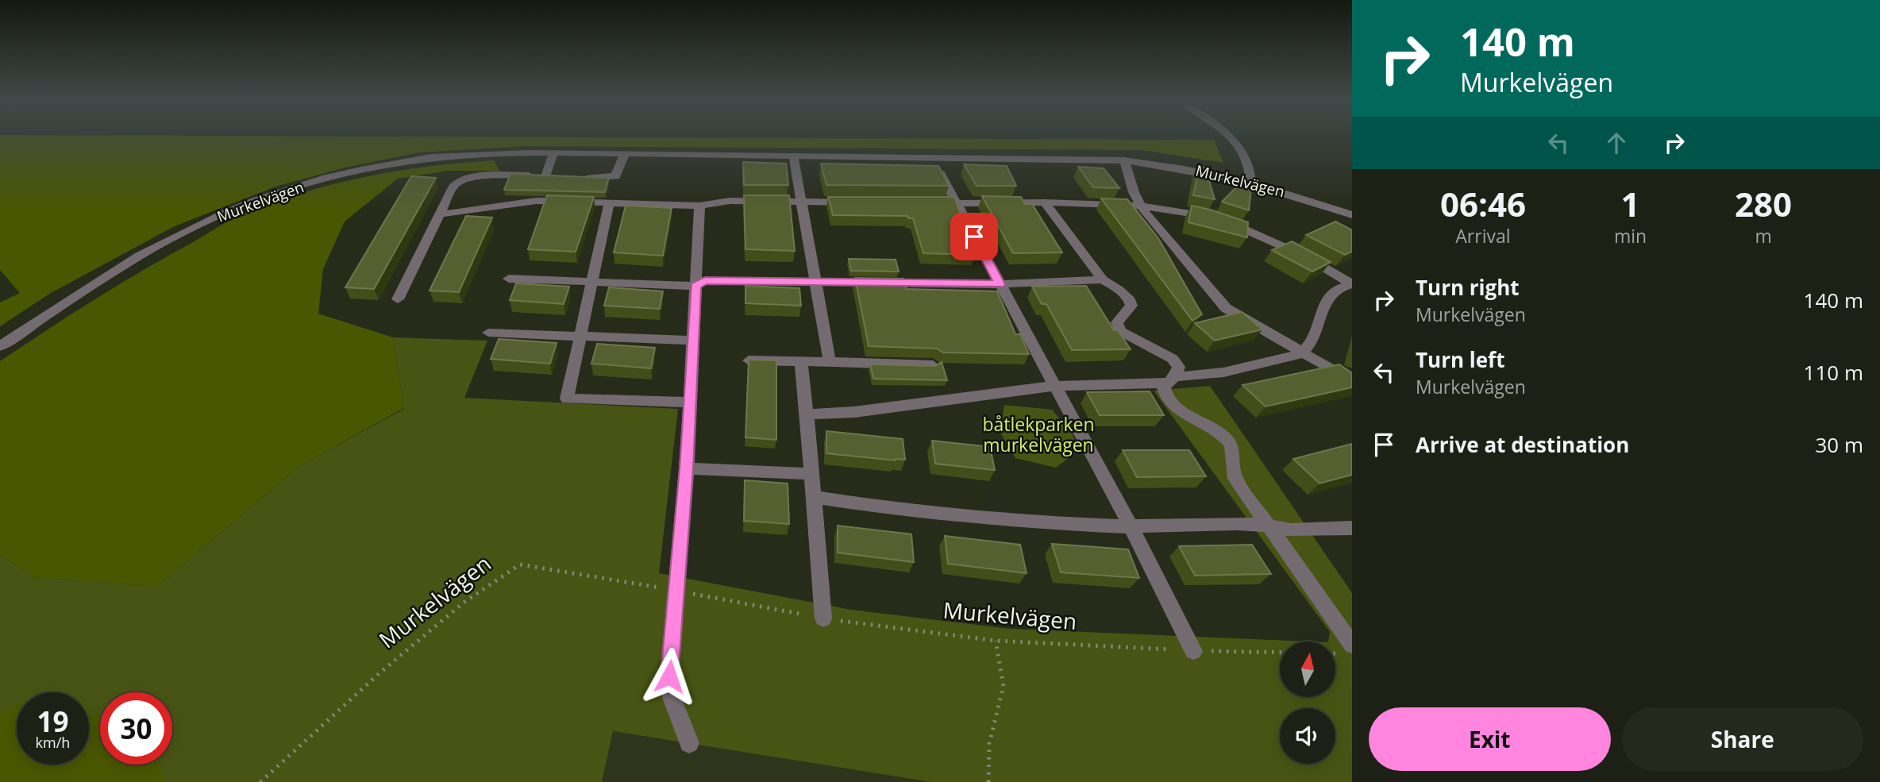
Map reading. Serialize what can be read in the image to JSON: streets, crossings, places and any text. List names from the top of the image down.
{
  "streets": {
    "street": ["Murkelvägen"]
  },
  "parks": ["båtlekparken murkelvägen"],
  "north": "top",
  "page": {
    "turn": ["140 m", "Murkelvägen"],
    "eta": [
      "06:46",
      "Arrival",
      "1",
      "min",
      "280",
      "m"
    ],
    "list": [
      {
        "name": "Turn right",
        "note": "Murkelvägen",
        "value": "140 m"
      },
      {
        "name": "Turn left",
        "note": "Murkelvägen",
        "value": "110 m"
      },
      {
        "name": "Arrive at destination",
        "value": "30 m"
      }
    ],
    "speed": "19 km/h",
    "limit": "30",
    "buttons": ["Exit", "Share"]
  }
}
